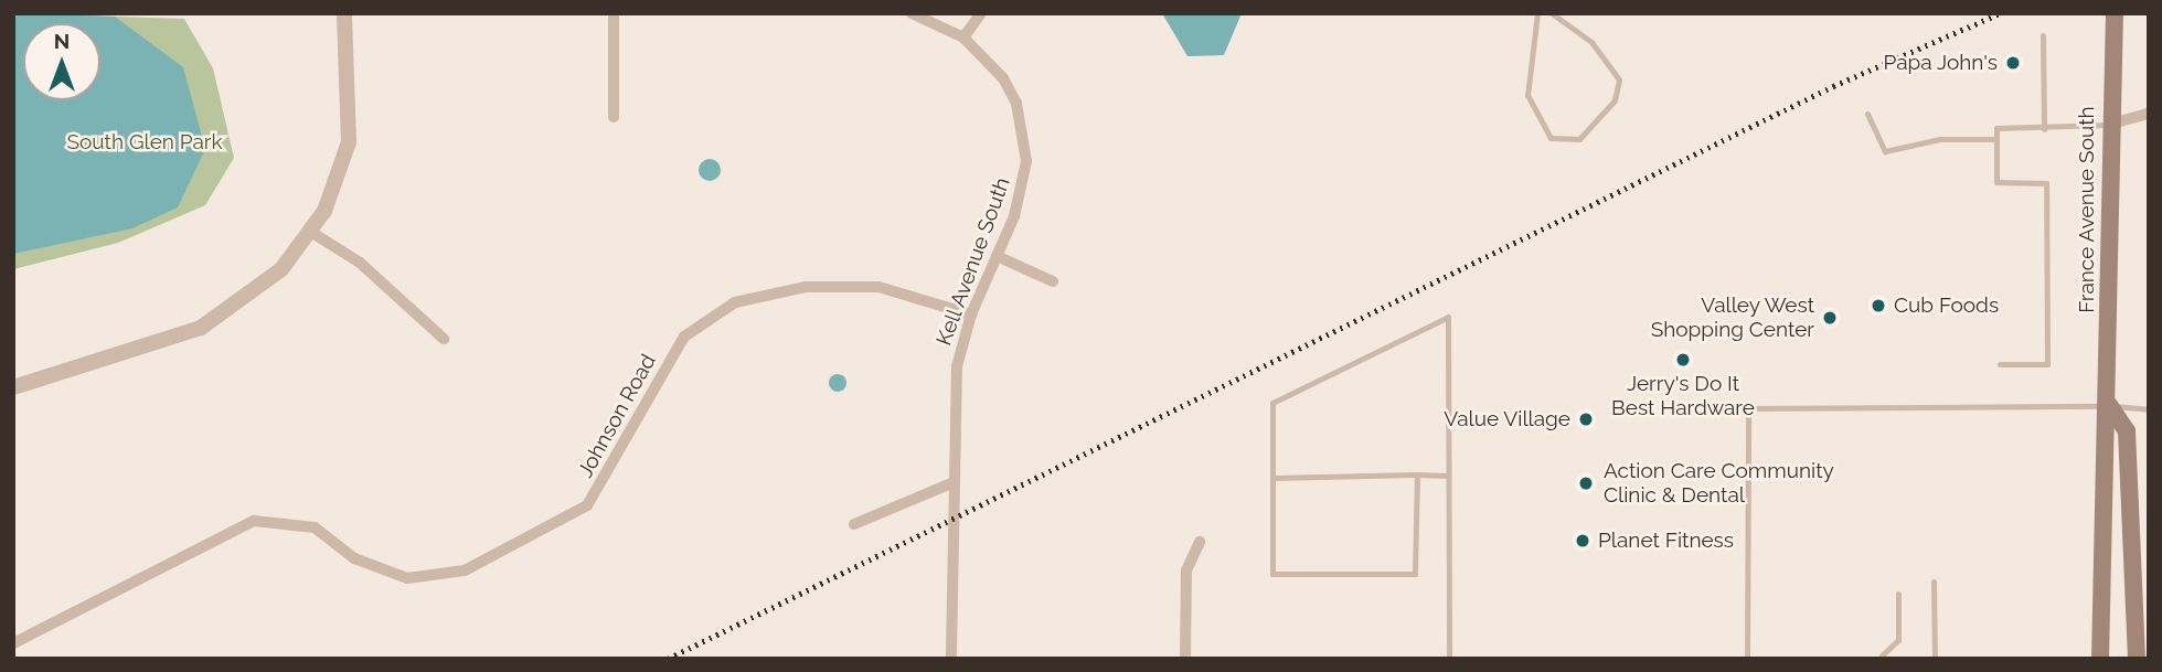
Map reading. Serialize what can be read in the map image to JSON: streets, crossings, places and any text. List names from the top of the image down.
{
  "streets": {
    "main road": ["France Avenue South"],
    "street": ["Kell Avenue South", "Johnson Road"]
  },
  "crossings": [
    ["Kell Avenue South", "Johnson Road"]
  ],
  "parks": ["South Glen Park"],
  "places": [
    "Papa John's",
    "Cub Foods",
    "Valley West Shopping Center",
    "Jerry's Do It Best Hardware",
    "Value Village",
    "Action Care Community Clinic & Dental",
    "Planet Fitness"
  ],
  "north": "top"
}
